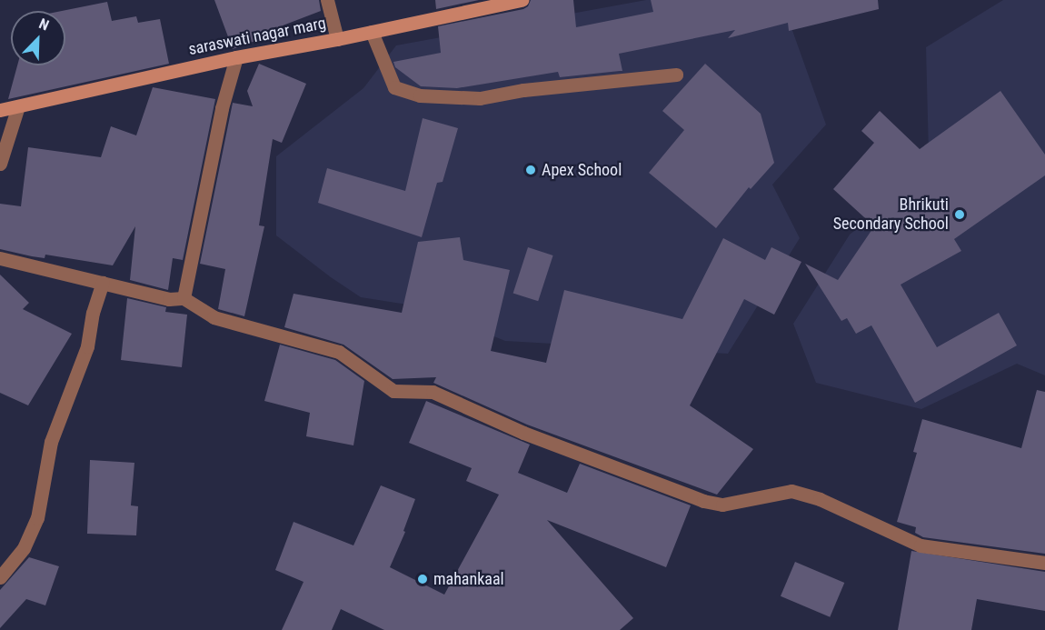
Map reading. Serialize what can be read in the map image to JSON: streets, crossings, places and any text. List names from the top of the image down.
{
  "streets": {
    "main road": ["saraswati nagar marg"]
  },
  "places": ["Apex School", "Bhrikuti Secondary School", "mahankaal"],
  "north": "top right"
}
